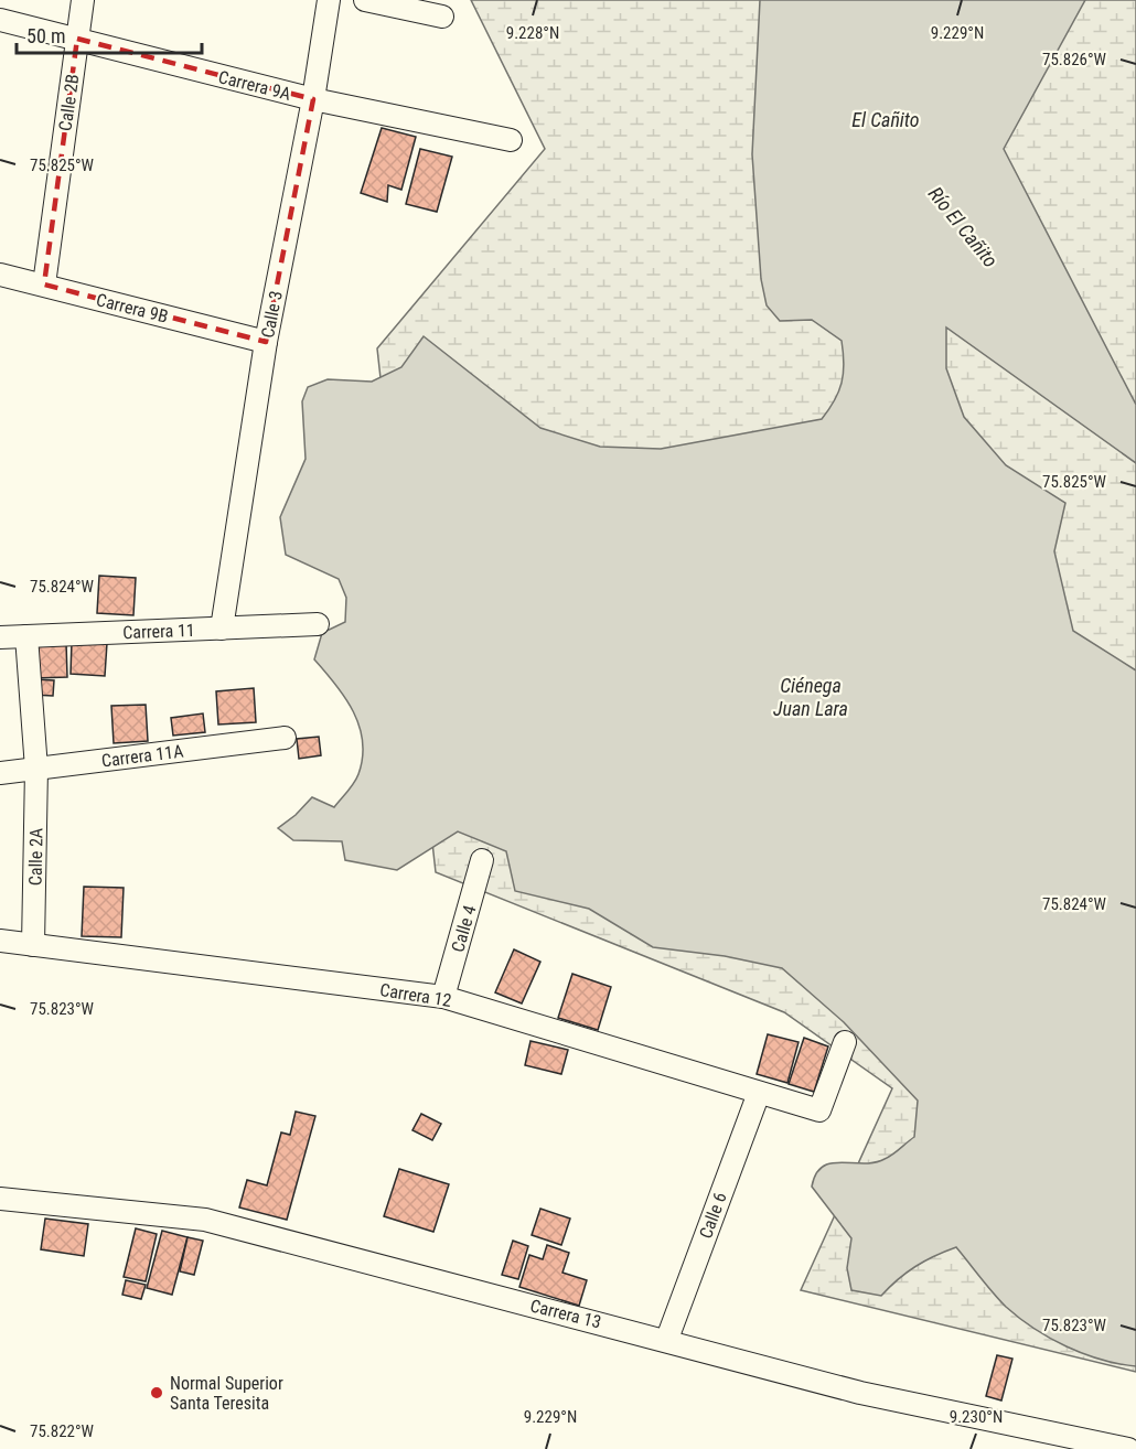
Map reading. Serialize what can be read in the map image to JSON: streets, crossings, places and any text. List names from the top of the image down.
{
  "streets": {
    "street": [
      "Carrera 9A",
      "Calle 2B",
      "Carrera 9B",
      "Calle 3",
      "Carrera 11",
      "Carrera 11A",
      "Calle 2A",
      "Calle 4",
      "Carrera 12",
      "Calle 6",
      "Carrera 13"
    ]
  },
  "crossings": [
    ["Carrera 9A", "Calle 2B"],
    ["Carrera 9A", "Calle 3"],
    ["Calle 2B", "Carrera 9B"],
    ["Carrera 9B", "Calle 3"],
    ["Calle 3", "Carrera 11"],
    ["Carrera 11", "Calle 2A"],
    ["Carrera 11A", "Calle 2A"],
    ["Calle 2A", "Carrera 12"],
    ["Calle 4", "Carrera 12"],
    ["Carrera 12", "Calle 6"],
    ["Calle 6", "Carrera 13"]
  ],
  "water": ["El Cañito", "Río El Cañito", "Ciénega Juan Lara"],
  "places": ["Normal Superior Santa Teresita"],
  "scale_bar": "50 m",
  "coordinates": [
    "9.228°N",
    "9.229°N",
    "75.826°W",
    "75.825°W",
    "75.824°W",
    "75.823°W",
    "9.230°N",
    "75.822°W"
  ]
}
